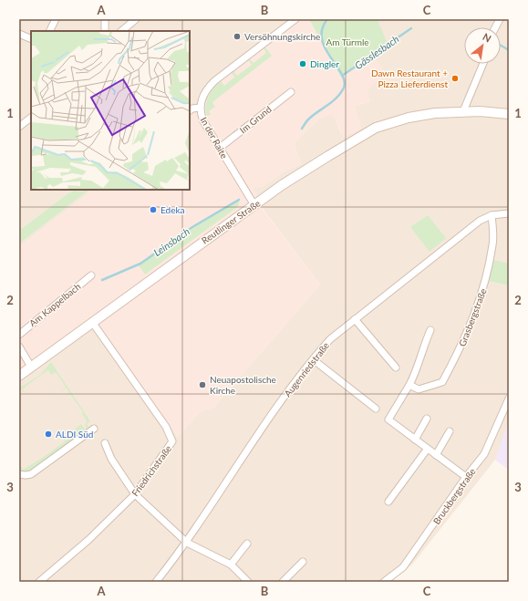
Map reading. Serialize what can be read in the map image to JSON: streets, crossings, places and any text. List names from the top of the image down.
{
  "streets": {
    "main road": ["Reutlinger Straße"],
    "street": [
      "Im Grund",
      "In der Raite",
      "Am Kappelbach",
      "Grasbergstraße",
      "Augenriedstraße",
      "Friedrichstraße",
      "Bruckbergstraße"
    ]
  },
  "crossings": [
    ["Im Grund", "In der Raite"],
    ["In der Raite", "Reutlinger Straße"],
    ["Reutlinger Straße", "Friedrichstraße"],
    ["Grasbergstraße", "Augenriedstraße"]
  ],
  "water": ["Gässlesbach", "Leinsbach"],
  "parks": ["Am Türmle"],
  "places": [
    "Versöhnungskirche",
    "Dingler",
    "Dawn Restaurant + Pizza Lieferdienst",
    "Edeka",
    "Neuapostolische Kirche",
    "ALDI Süd"
  ],
  "north": "top right",
  "grid": {
    "columns": ["A", "B", "C"],
    "rows": ["1", "2", "3"]
  }
}
